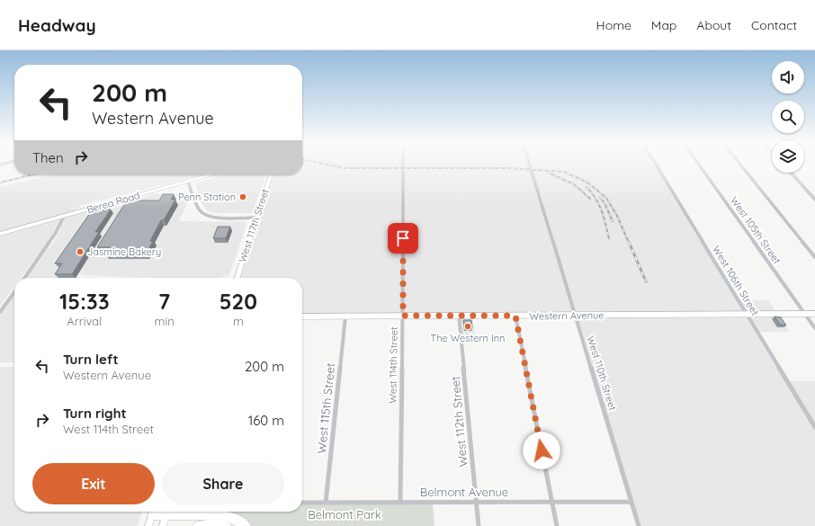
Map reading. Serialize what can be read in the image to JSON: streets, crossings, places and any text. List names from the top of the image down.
{
  "streets": {
    "street": [
      "Berea Road",
      "West 117th Street",
      "West 105th Street",
      "West 106th Street",
      "Western Avenue",
      "West 114th Street",
      "West 110th Street",
      "West 115th Street",
      "West 112th Street",
      "Belmont Avenue"
    ]
  },
  "crossings": [
    ["West 105th Street", "Western Avenue"],
    ["West 106th Street", "Western Avenue"],
    ["Western Avenue", "West 114th Street"],
    ["Western Avenue", "West 110th Street"],
    ["Western Avenue", "West 115th Street"],
    ["Western Avenue", "West 112th Street"],
    ["West 114th Street", "Belmont Avenue"],
    ["West 110th Street", "Belmont Avenue"],
    ["West 115th Street", "Belmont Avenue"],
    ["West 112th Street", "Belmont Avenue"]
  ],
  "parks": ["Belmont Park"],
  "places": ["Penn Station", "Jasmine Bakery", "The Western Inn"],
  "page": {
    "header": "Headway",
    "nav": [
      "Home",
      "Map",
      "About",
      "Contact"
    ],
    "turn": ["200 m", "Western Avenue"],
    "then": "Then",
    "eta": [
      "15:33",
      "Arrival",
      "7",
      "min",
      "520",
      "m"
    ],
    "list": [
      {
        "name": "Turn left",
        "note": "Western Avenue",
        "value": "200 m"
      },
      {
        "name": "Turn right",
        "note": "West 114th Street",
        "value": "160 m"
      }
    ],
    "buttons": ["Exit", "Share"]
  }
}
